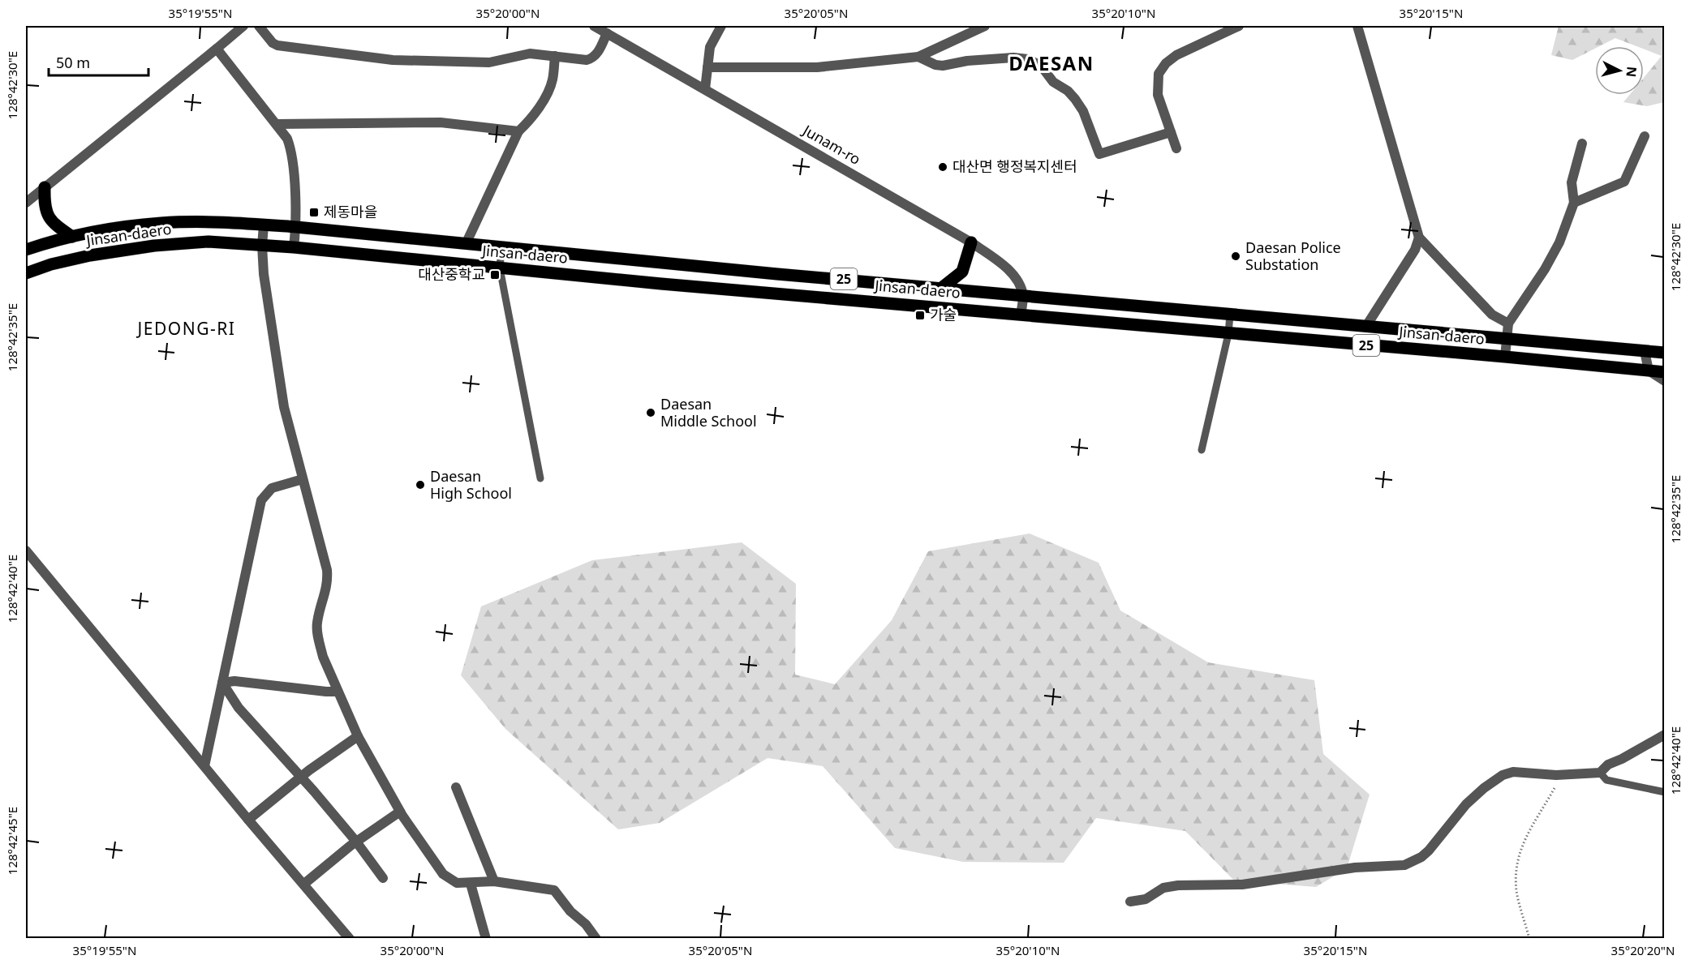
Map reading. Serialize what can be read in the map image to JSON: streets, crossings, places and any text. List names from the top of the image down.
{
  "streets": {
    "main road": ["Jinsan-daero", "25"],
    "street": ["Junam-ro"]
  },
  "crossings": [
    ["Junam-ro", "Jinsan-daero"]
  ],
  "districts": ["DAESAN", "JEDONG-RI"],
  "places": {
    "other": [
      "대산면 행정복지센터",
      "Daesan Police Substation",
      "Daesan Middle School",
      "Daesan High School"
    ],
    "transit": ["제동마을", "대산중학교", "가술"]
  },
  "scale_bar": "50 m",
  "north": "right",
  "coordinates": [
    "35°19'55\"N",
    "35°20'00\"N",
    "35°20'05\"N",
    "35°20'10\"N",
    "35°20'15\"N",
    "128°42'30\"E",
    "128°42'35\"E",
    "128°42'40\"E",
    "128°42'45\"E",
    "35°20'20\"N"
  ]
}
